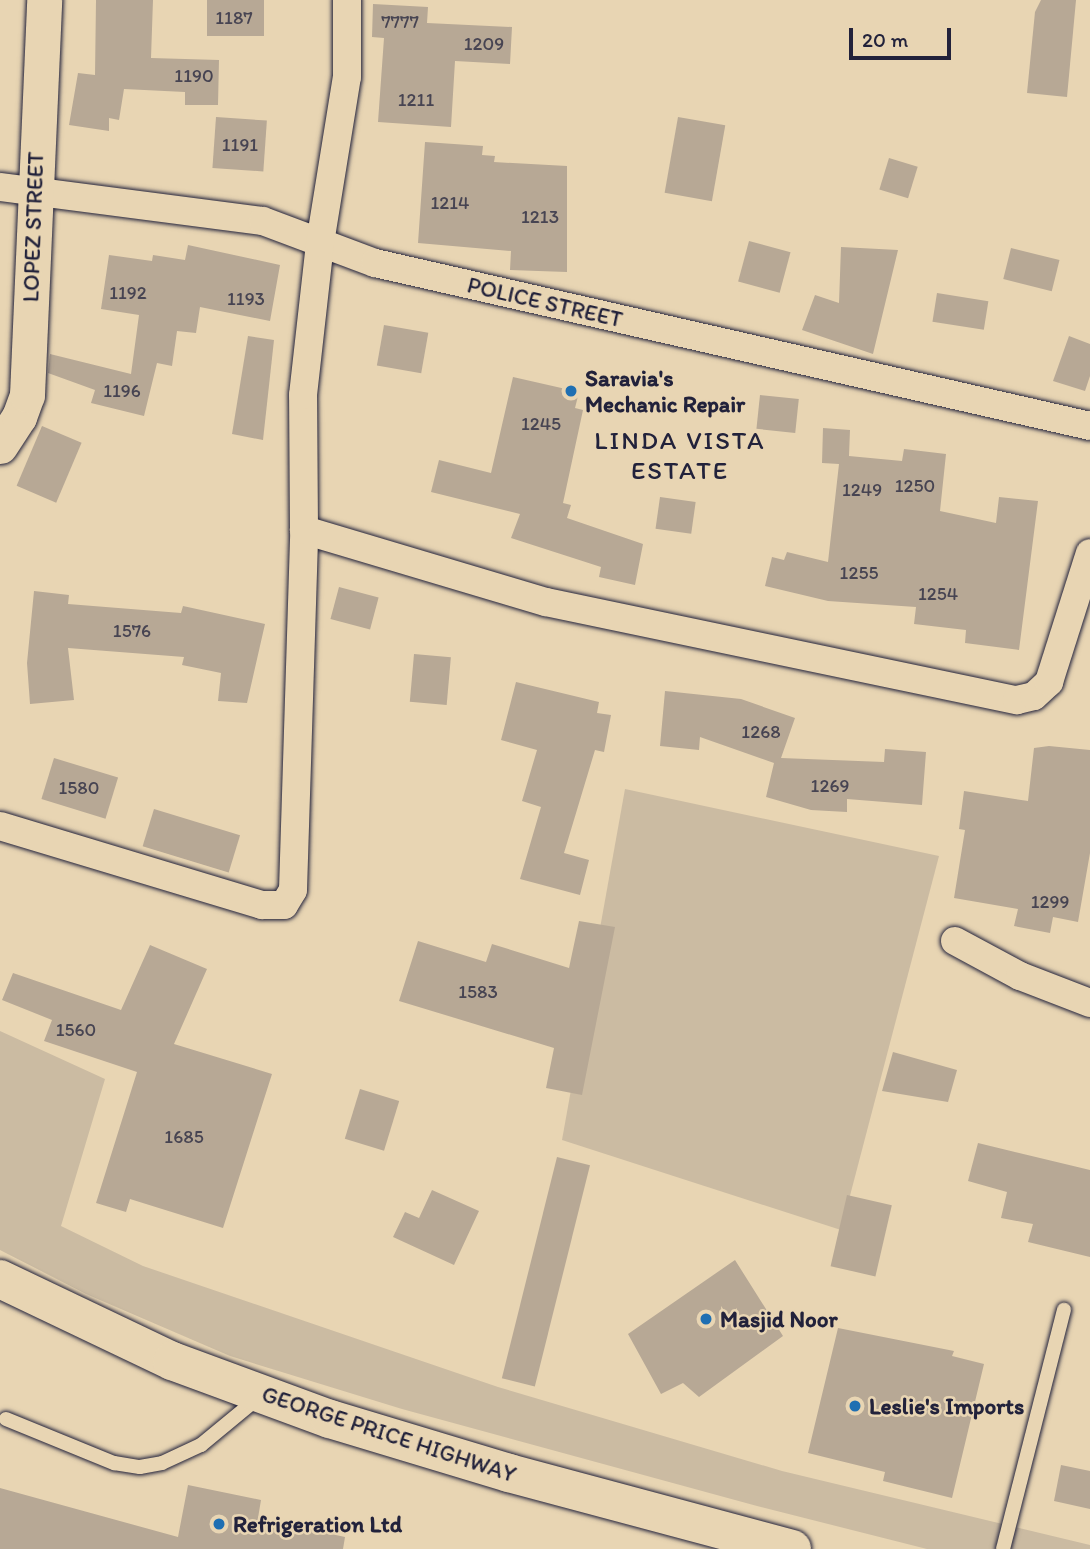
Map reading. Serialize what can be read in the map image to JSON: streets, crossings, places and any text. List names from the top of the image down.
{
  "streets": {
    "main road": ["GEORGE PRICE HIGHWAY"],
    "street": ["LOPEZ STREET", "POLICE STREET"]
  },
  "crossings": [
    ["LOPEZ STREET", "POLICE STREET"]
  ],
  "districts": ["LINDA VISTA ESTATE"],
  "places": [
    "Saravia's Mechanic Repair",
    "Masjid Noor",
    "Leslie's Imports",
    "Refrigeration Ltd"
  ],
  "house_numbers": [
    "1187",
    "7777",
    "1209",
    "1190",
    "1211",
    "1191",
    "1214",
    "1213",
    "1192",
    "1193",
    "1196",
    "1245",
    "1250",
    "1249",
    "1255",
    "1254",
    "1576",
    "1268",
    "1269",
    "1580",
    "1299",
    "1583",
    "1560",
    "1685"
  ],
  "scale_bar": "20 m"
}
